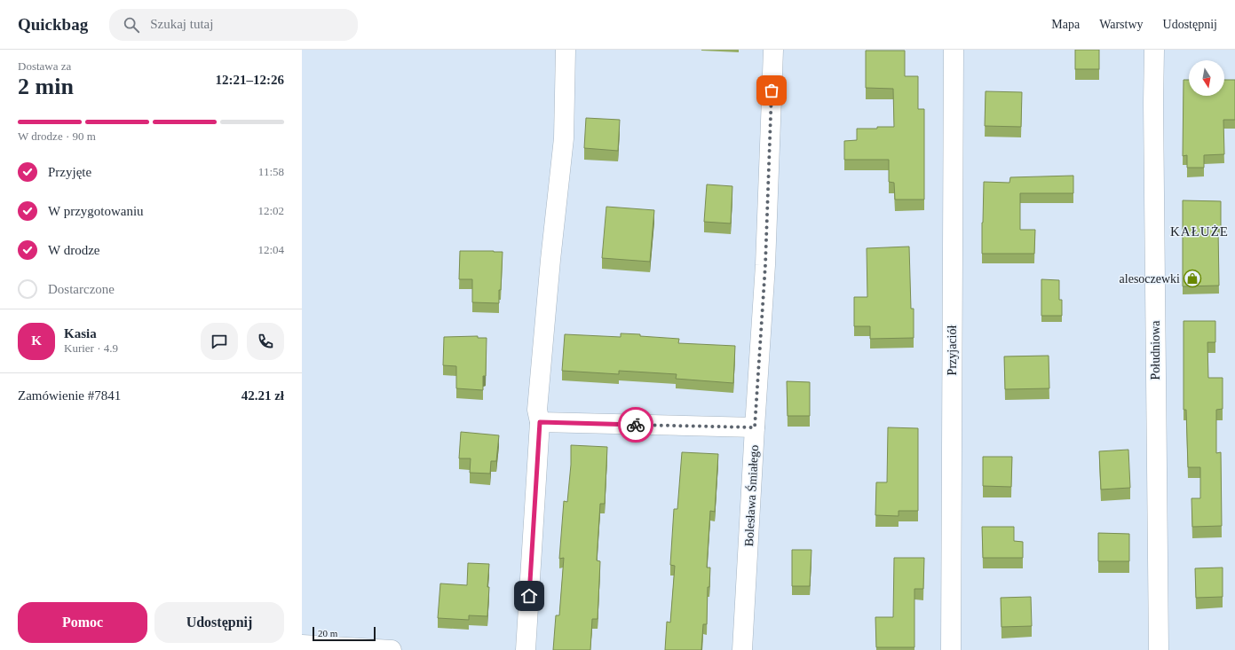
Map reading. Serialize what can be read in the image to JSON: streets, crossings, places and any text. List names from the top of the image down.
{
  "streets": {
    "street": ["Przyjaciół", "Południowa", "Bolesława Śmiałego"]
  },
  "districts": ["KAŁUŻE"],
  "places": {
    "shop": ["alesoczewki"]
  },
  "scale_bar": "20 m",
  "north": "bottom",
  "page": {
    "header": "Quickbag",
    "search": "Szukaj tutaj",
    "nav": ["Mapa", "Warstwy", "Udostępnij"],
    "heading": ["2 min", "Dostawa za", "12:21–12:26"],
    "panel": [
      "Kasia",
      "Kurier · 4.9",
      "Zamówienie #7841",
      "42.21 zł"
    ],
    "bar": "W drodze · 90 m",
    "list": [
      ["Przyjęte", "11:58"],
      ["W przygotowaniu", "12:02"],
      ["W drodze", "12:04"],
      "Dostarczone"
    ],
    "round": "K",
    "buttons": ["Pomoc", "Udostępnij"],
    "scale": "20 m"
  }
}
